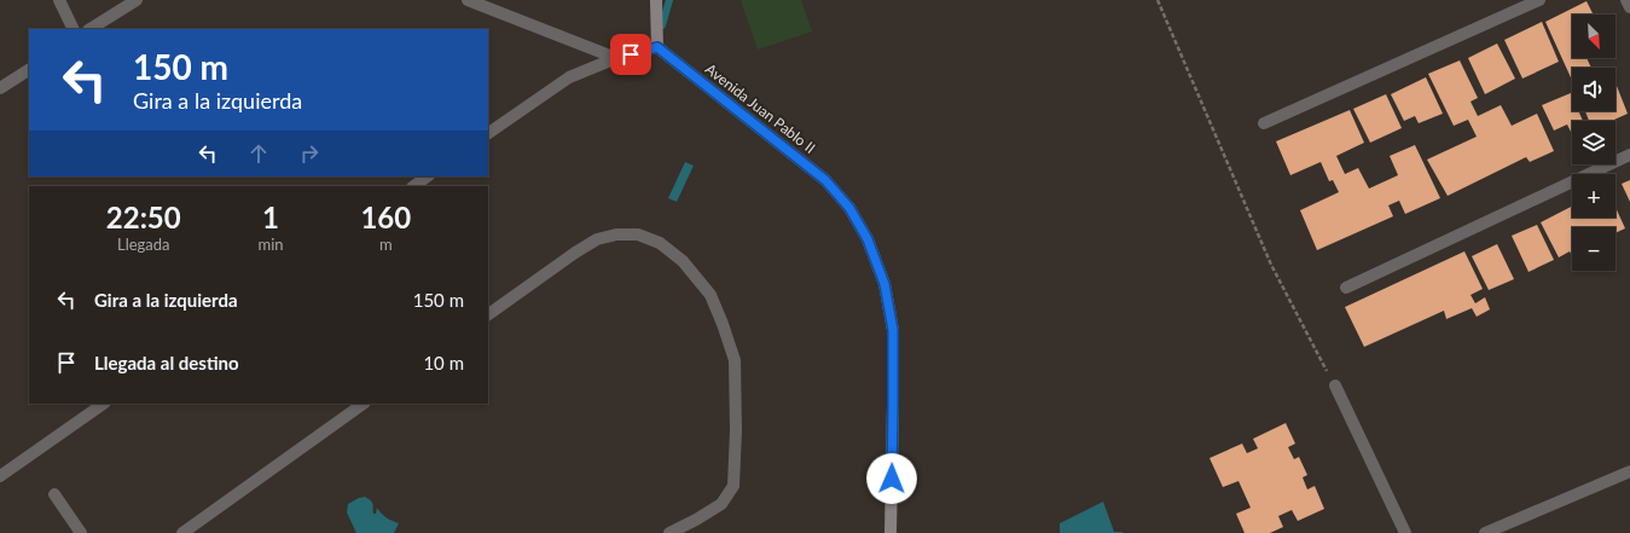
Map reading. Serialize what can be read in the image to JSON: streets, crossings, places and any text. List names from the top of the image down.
{
  "streets": {
    "street": ["Avenida Juan Pablo II"]
  },
  "north": "bottom right",
  "page": {
    "map_buttons": ["+", "−"],
    "turn": ["150 m", "Gira a la izquierda"],
    "eta": [
      "22:50",
      "Llegada",
      "1",
      "min",
      "160",
      "m"
    ],
    "list": [
      {
        "name": "Gira a la izquierda",
        "value": "150 m"
      },
      {
        "name": "Llegada al destino",
        "value": "10 m"
      }
    ]
  }
}
